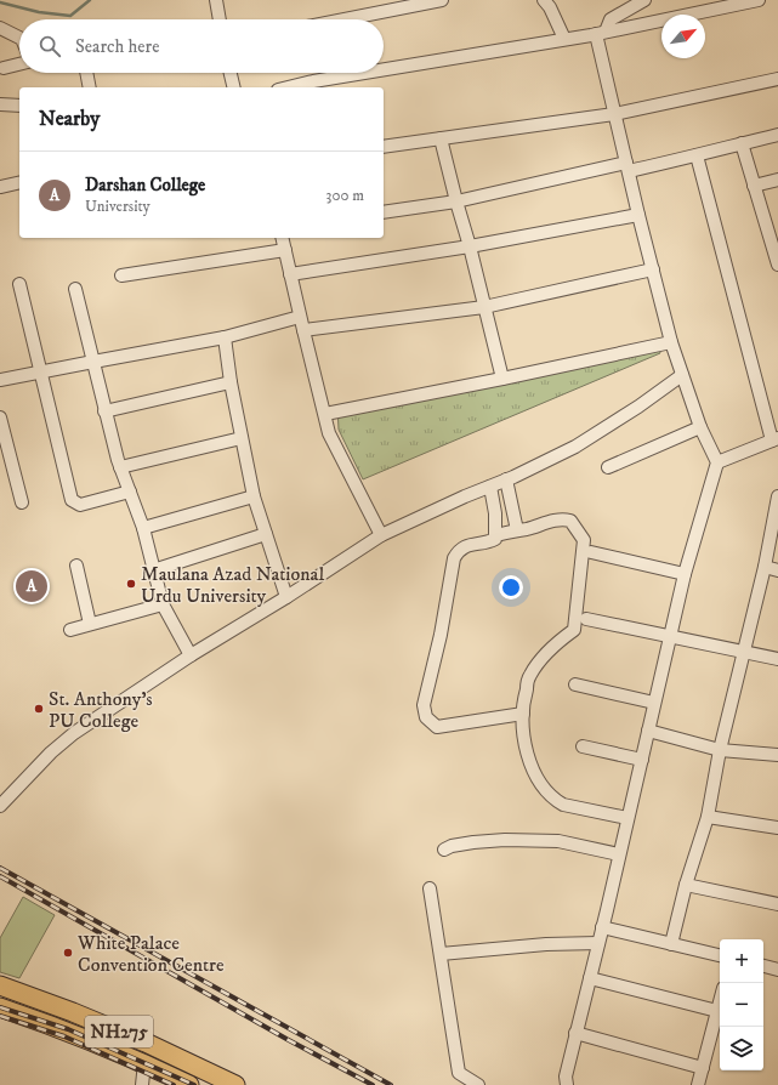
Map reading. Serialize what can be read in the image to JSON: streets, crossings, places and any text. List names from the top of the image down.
{
  "streets": {
    "highway": ["NH275"]
  },
  "places": ["Maulana Azad National Urdu University", "St. Anthony's PU College", "White Palace Convention Centre"],
  "north": "top right",
  "page": {
    "search": "Search here",
    "heading": "Nearby",
    "list": [
      {
        "mark": "A",
        "name": "Darshan College",
        "note": "University",
        "value": "300 m"
      }
    ],
    "pins": "A",
    "map_buttons": ["+", "−"]
  }
}
